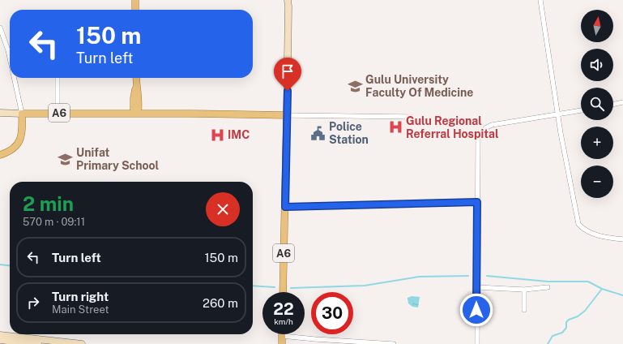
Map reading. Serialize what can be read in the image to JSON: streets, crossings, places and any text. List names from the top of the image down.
{
  "streets": {
    "main road": ["A6"]
  },
  "places": {
    "school or university": ["Gulu University Faculty Of Medicine", "Unifat Primary School"],
    "hospital": ["Gulu Regional Referral Hospital", "IMC"],
    "public building": ["Police Station"]
  },
  "north": "top",
  "page": {
    "map_buttons": ["+", "−"],
    "turn": ["150 m", "Turn left"],
    "heading": ["2 min", "570 m · 09:11"],
    "list": [
      {
        "name": "Turn left",
        "value": "150 m"
      },
      {
        "name": "Turn right",
        "note": "Main Street",
        "value": "260 m"
      }
    ],
    "speed": "22 km/h",
    "limit": "30"
  }
}
